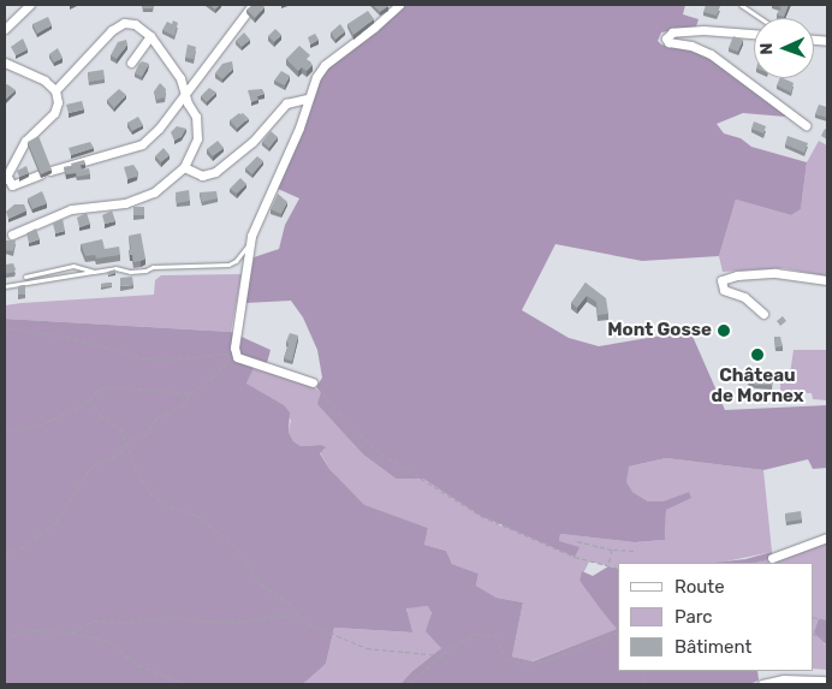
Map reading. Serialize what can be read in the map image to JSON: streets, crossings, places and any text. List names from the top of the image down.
{
  "places": ["Mont Gosse", "Château de Mornex"],
  "legend": ["Route", "Parc", "Bâtiment"],
  "north": "left"
}
